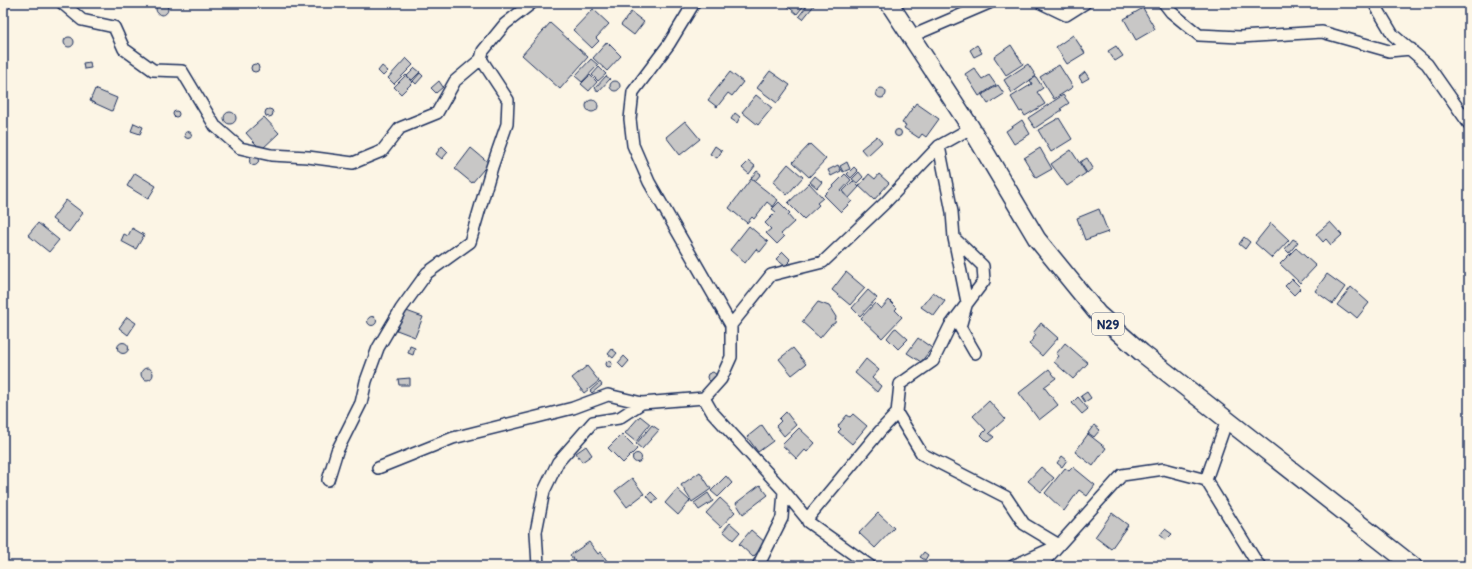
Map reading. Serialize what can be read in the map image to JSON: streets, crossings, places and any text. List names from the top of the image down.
{
  "streets": {
    "main road": ["N29"]
  }
}
